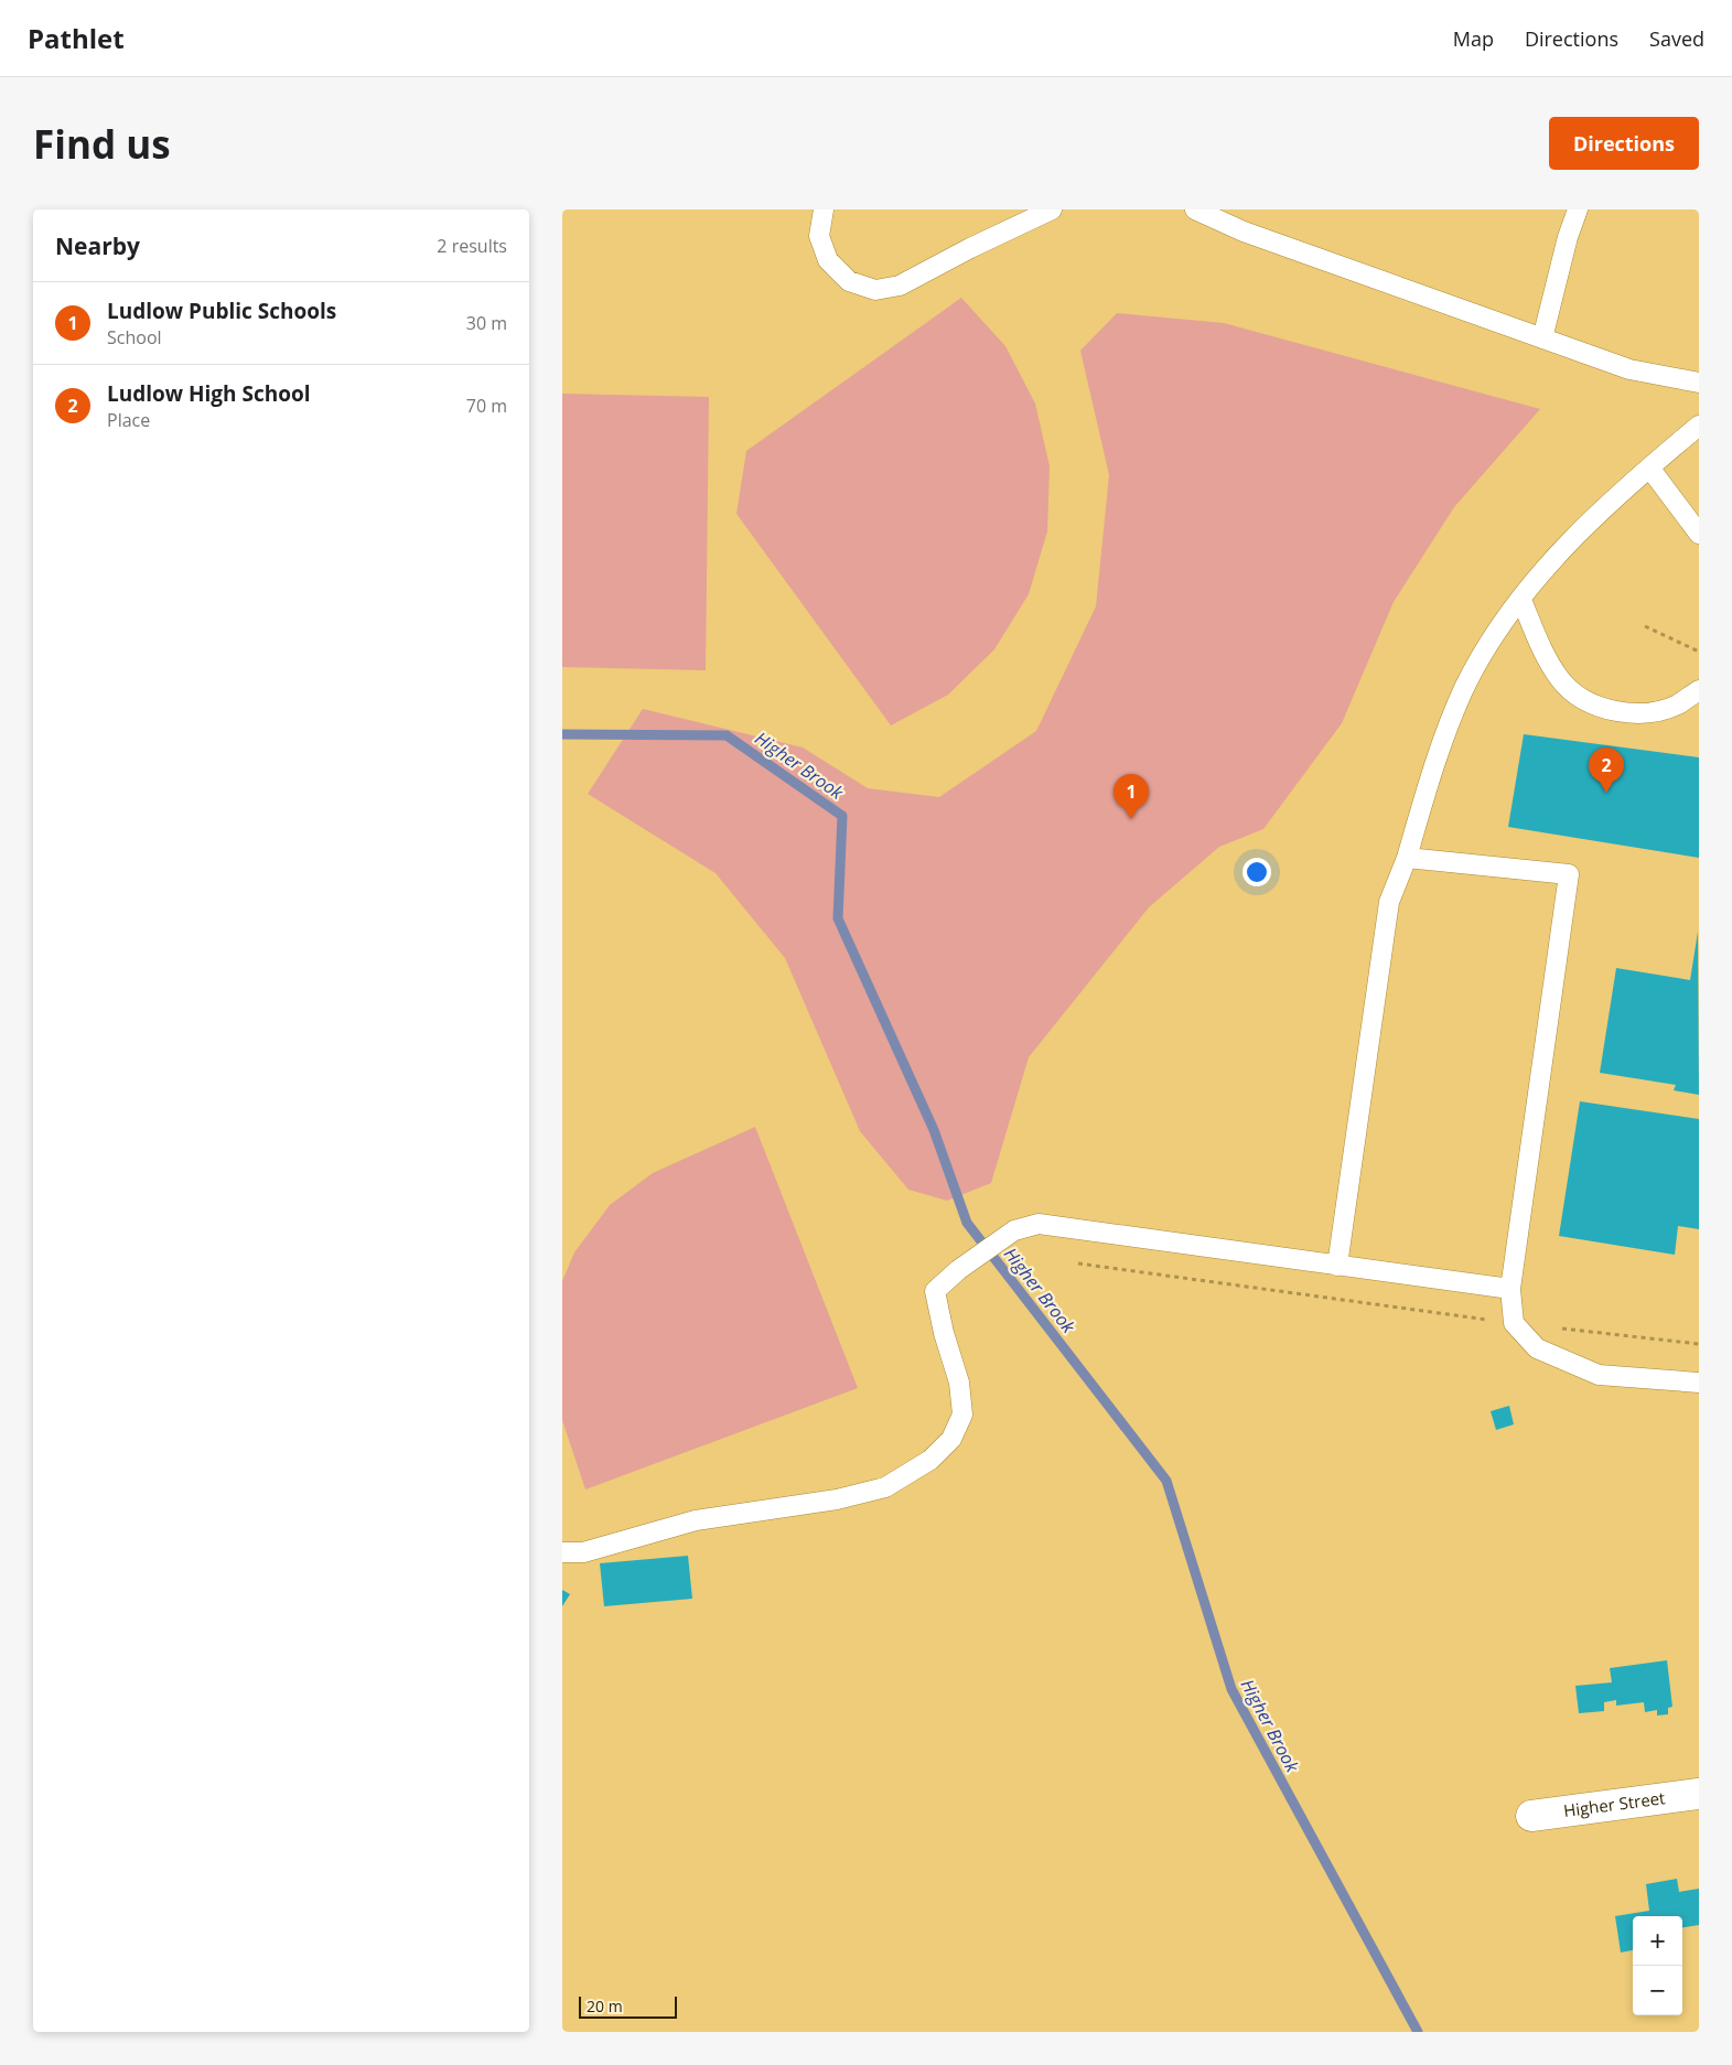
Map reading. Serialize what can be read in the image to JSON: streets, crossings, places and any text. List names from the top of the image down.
{
  "streets": {
    "street": ["Higher Street"]
  },
  "water": ["Higher Brook"],
  "scale_bar": "20 m",
  "page": {
    "header": "Pathlet",
    "nav": ["Map", "Directions", "Saved"],
    "buttons": "Directions",
    "title": "Find us",
    "heading": ["Nearby", "2 results"],
    "list": [
      {
        "mark": "1",
        "name": "Ludlow Public Schools",
        "note": "School",
        "value": "30 m"
      },
      {
        "mark": "2",
        "name": "Ludlow High School",
        "note": "Place",
        "value": "70 m"
      }
    ],
    "pins": ["2", "1"],
    "map_buttons": ["+", "−"],
    "scale": "20 m"
  }
}
